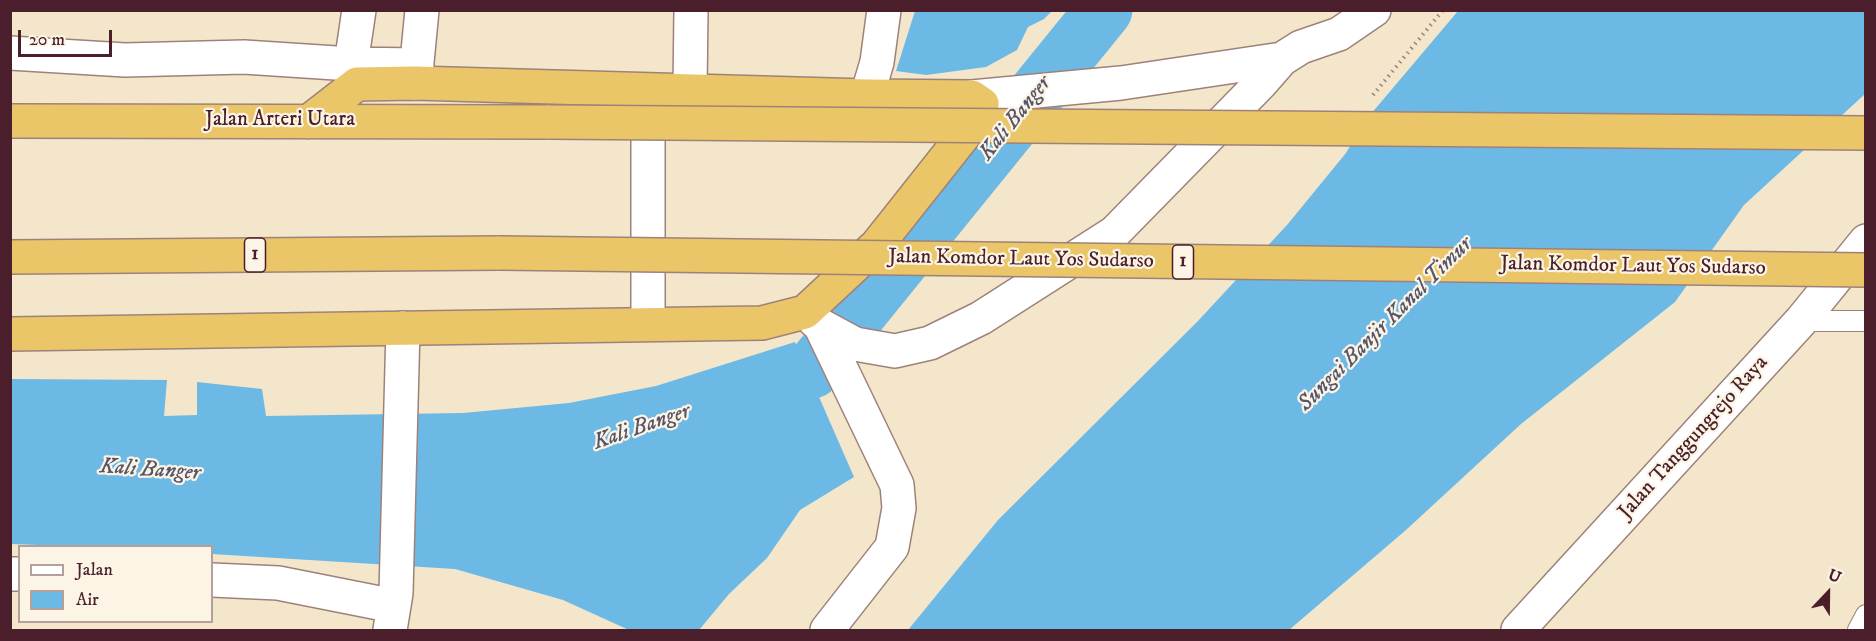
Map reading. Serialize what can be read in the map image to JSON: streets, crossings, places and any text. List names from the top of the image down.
{
  "streets": {
    "highway": ["Jalan Arteri Utara", "1", "Jalan Komdor Laut Yos Sudarso"],
    "street": ["Jalan Tanggungrejo Raya"]
  },
  "water": ["Kali Banger", "Sungai Banjir Kanal Timur"],
  "legend": ["Jalan", "Air"],
  "scale_bar": "20 m",
  "north": "top"
}
